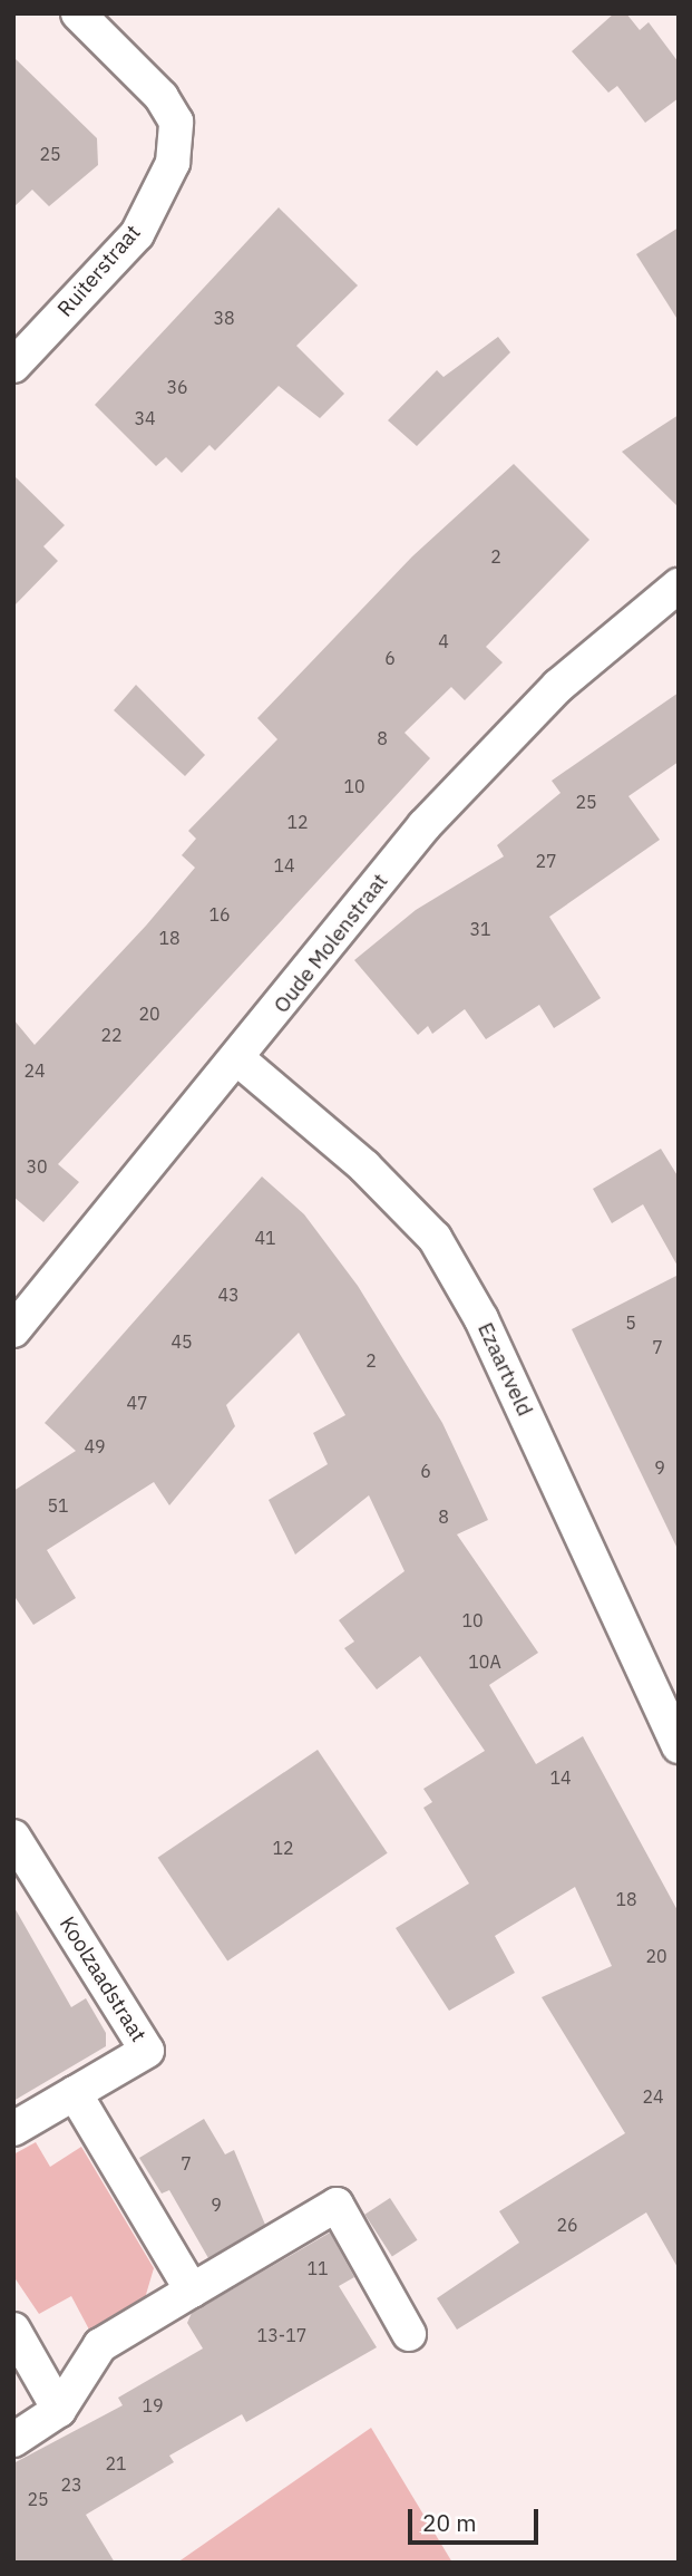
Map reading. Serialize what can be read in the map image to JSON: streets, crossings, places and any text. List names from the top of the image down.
{
  "streets": {
    "street": [
      "Ruiterstraat",
      "Oude Molenstraat",
      "Ezaartveld",
      "Koolzaadstraat"
    ]
  },
  "crossings": [
    ["Oude Molenstraat", "Ezaartveld"]
  ],
  "house_numbers": [
    "25",
    "38",
    "36",
    "34",
    "2",
    "4",
    "6",
    "8",
    "10",
    "25",
    "12",
    "27",
    "14",
    "16",
    "31",
    "18",
    "20",
    "22",
    "24",
    "30",
    "41",
    "43",
    "5",
    "45",
    "7",
    "2",
    "47",
    "49",
    "9",
    "6",
    "51",
    "8",
    "10",
    "10A",
    "14",
    "12",
    "18",
    "20",
    "24",
    "7",
    "9",
    "26",
    "11",
    "13-17",
    "19",
    "21",
    "23",
    "25"
  ],
  "scale_bar": "20 m"
}
